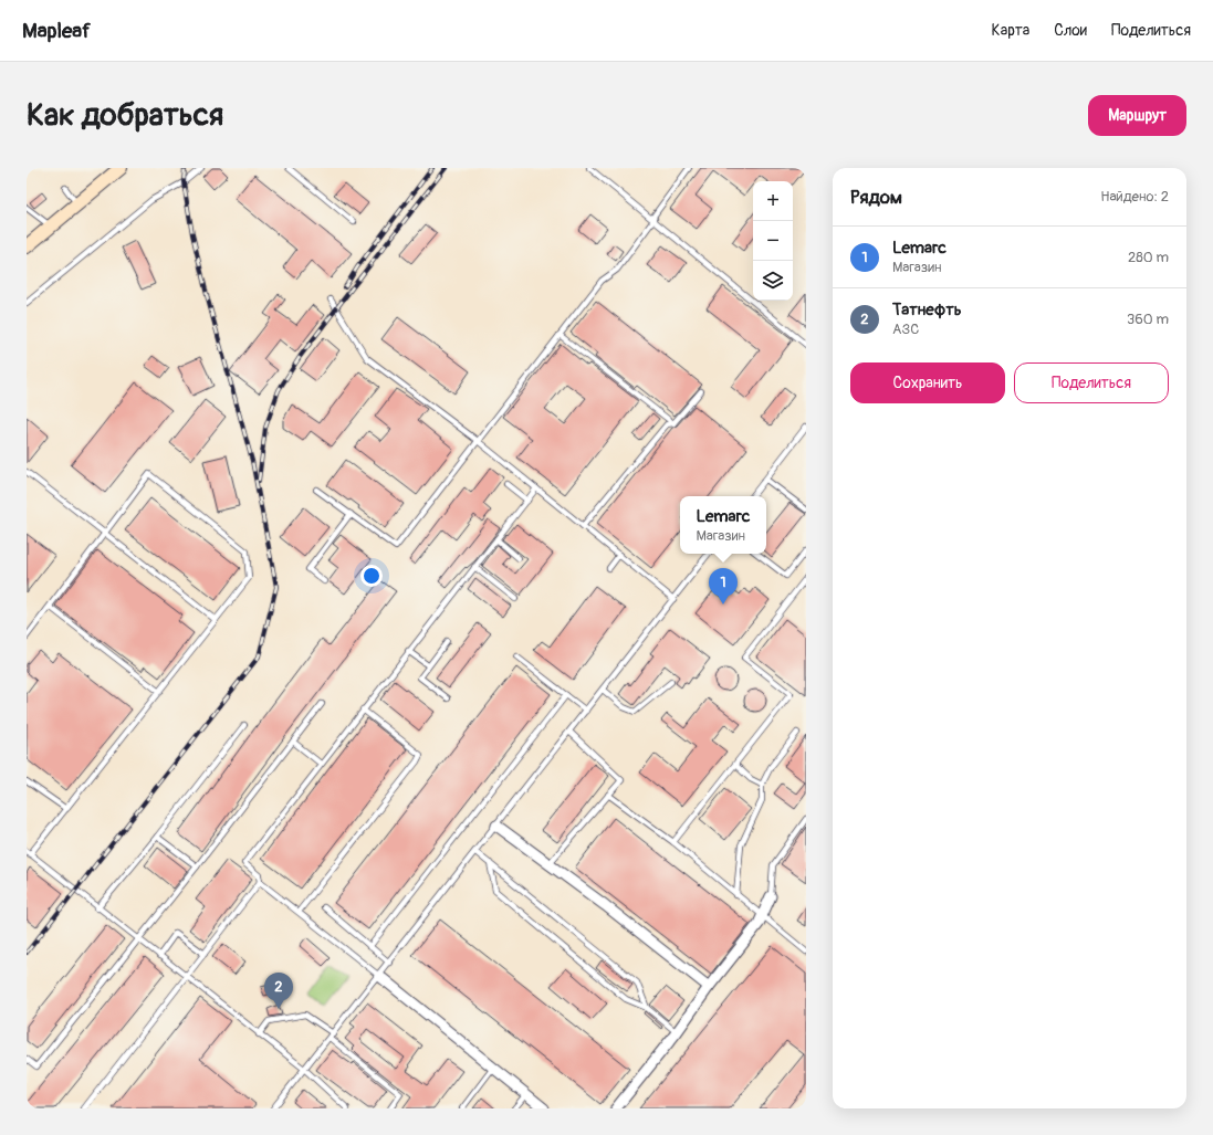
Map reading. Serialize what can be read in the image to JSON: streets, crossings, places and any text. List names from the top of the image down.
{
  "page": {
    "header": "Mapleaf",
    "nav": ["Карта", "Слои", "Поделиться"],
    "buttons": [
      "Маршрут",
      ["Сохранить", "Поделиться"]
    ],
    "title": "Как добраться",
    "heading": ["Рядом", "Найдено: 2"],
    "map_buttons": ["+", "−"],
    "list": [
      {
        "mark": "1",
        "name": "Lemarc",
        "note": "Магазин",
        "value": "280 m"
      },
      {
        "mark": "2",
        "name": "Татнефть",
        "note": "АЗС",
        "value": "360 m"
      }
    ],
    "popup": ["Lemarc", "Магазин"],
    "pins": ["1", "2"]
  }
}
